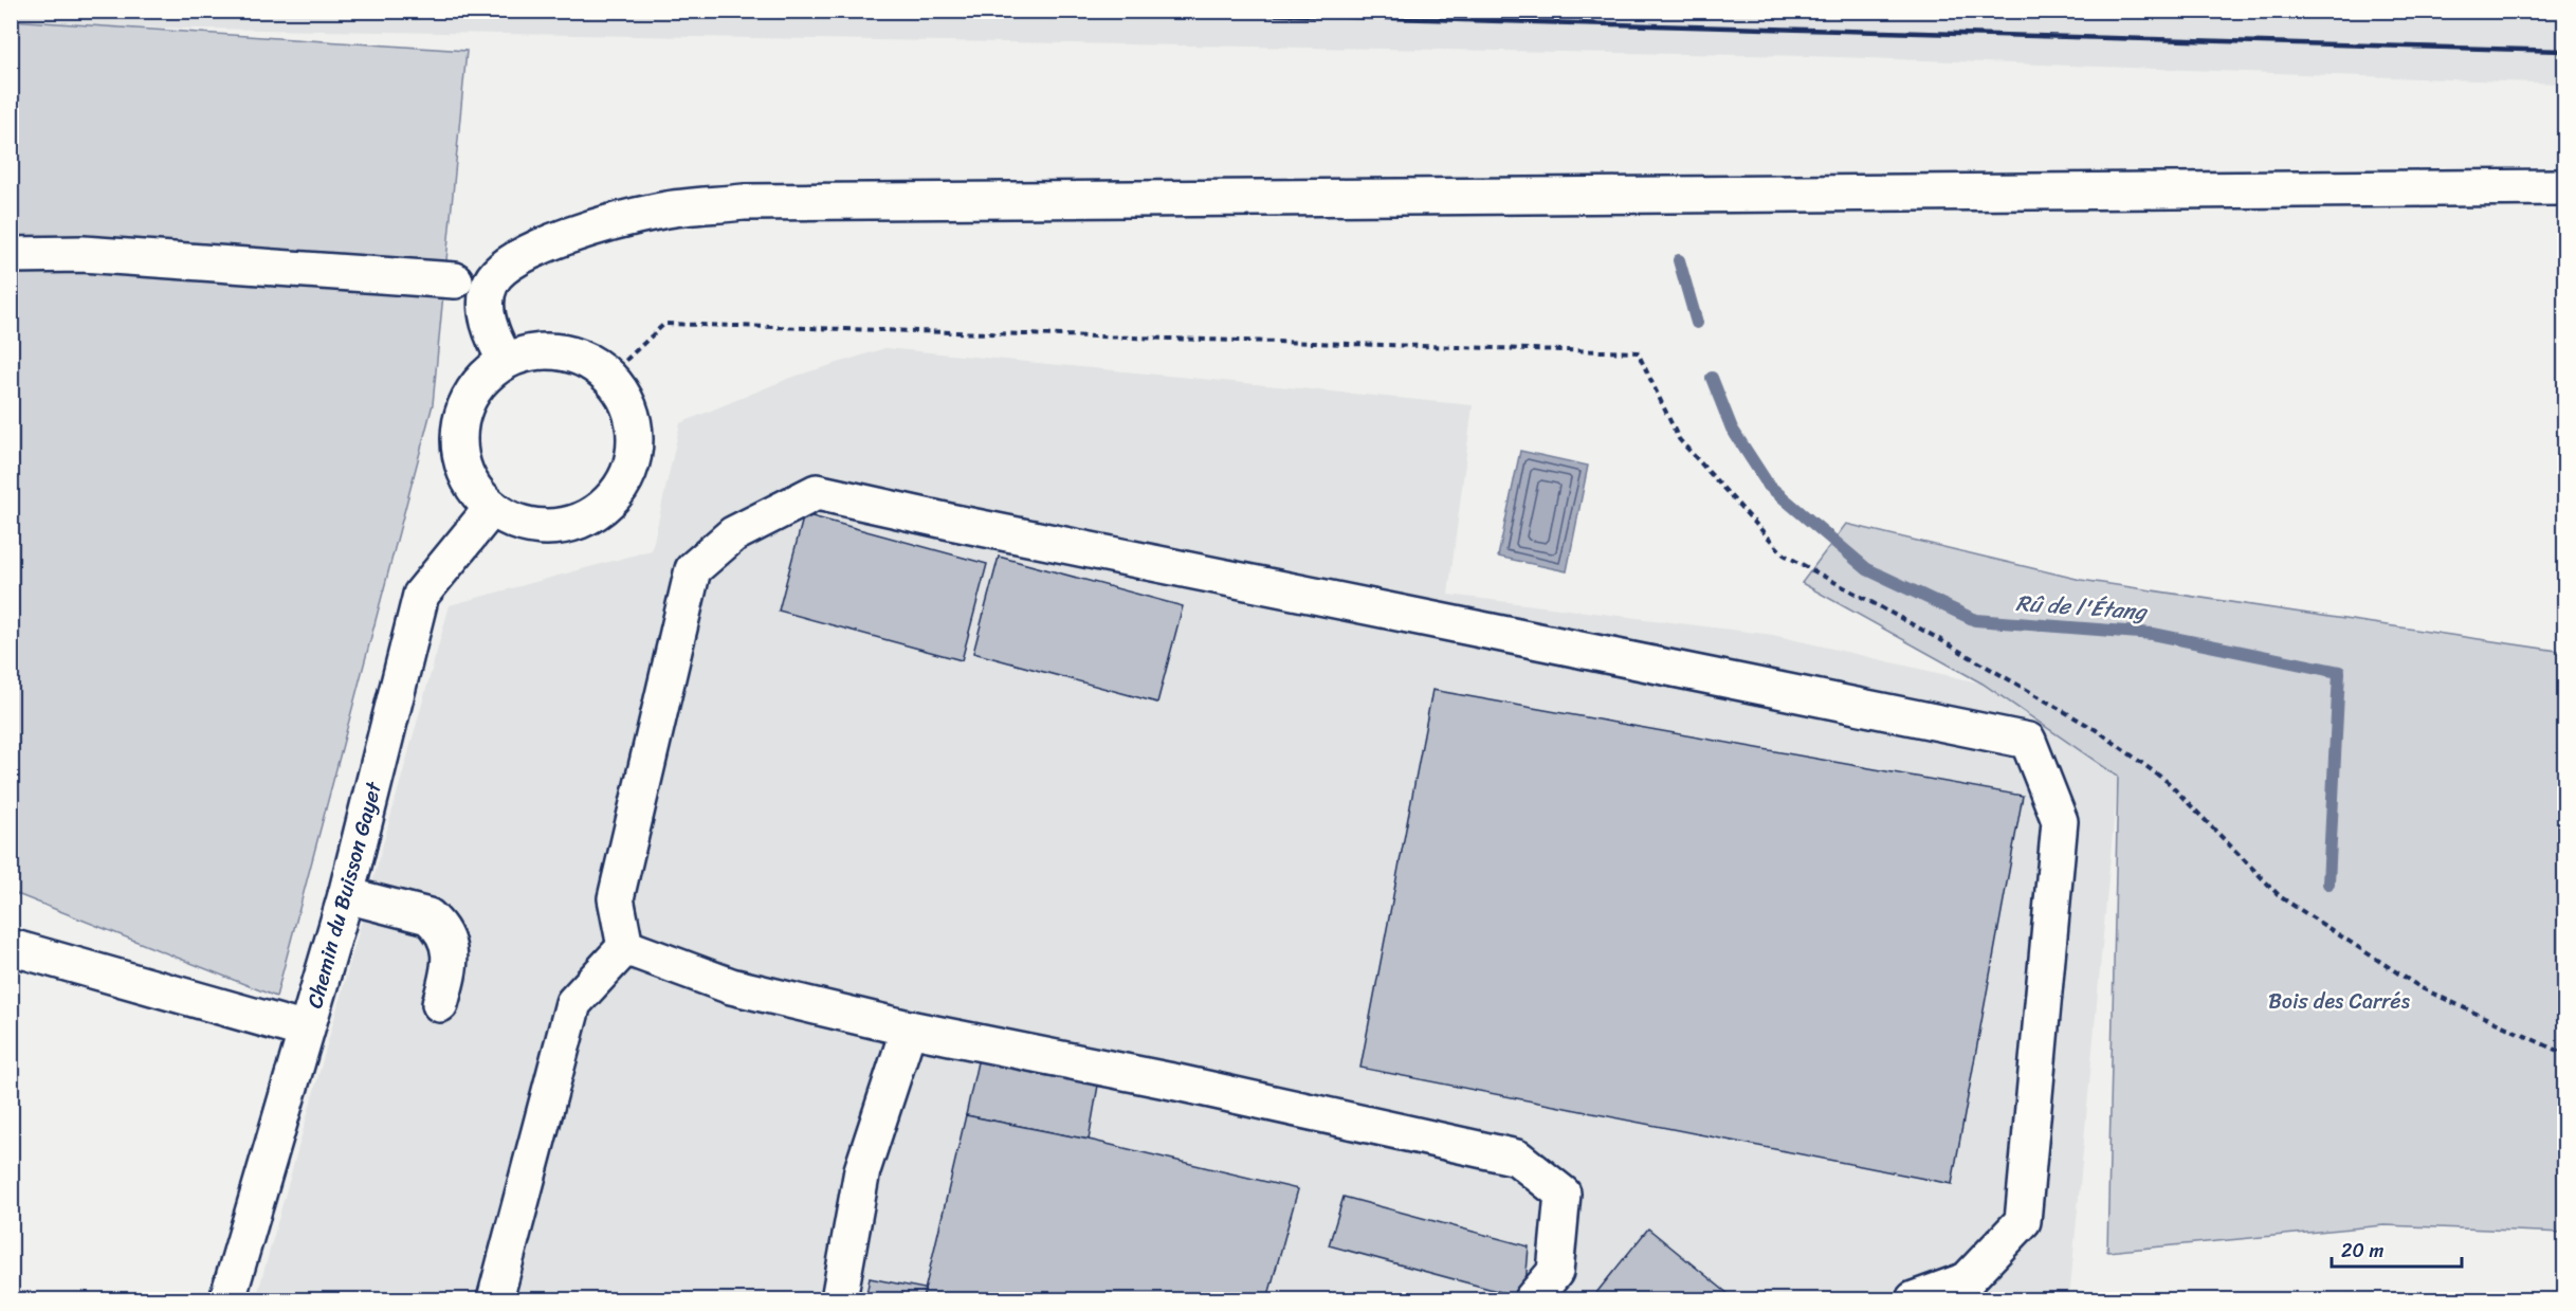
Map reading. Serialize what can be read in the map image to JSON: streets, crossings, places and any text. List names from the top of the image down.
{
  "streets": {
    "street": ["Chemin du Buisson Gayet"]
  },
  "water": ["Rû de l'Étang"],
  "parks": ["Bois des Carrés"],
  "scale_bar": "20 m"
}
